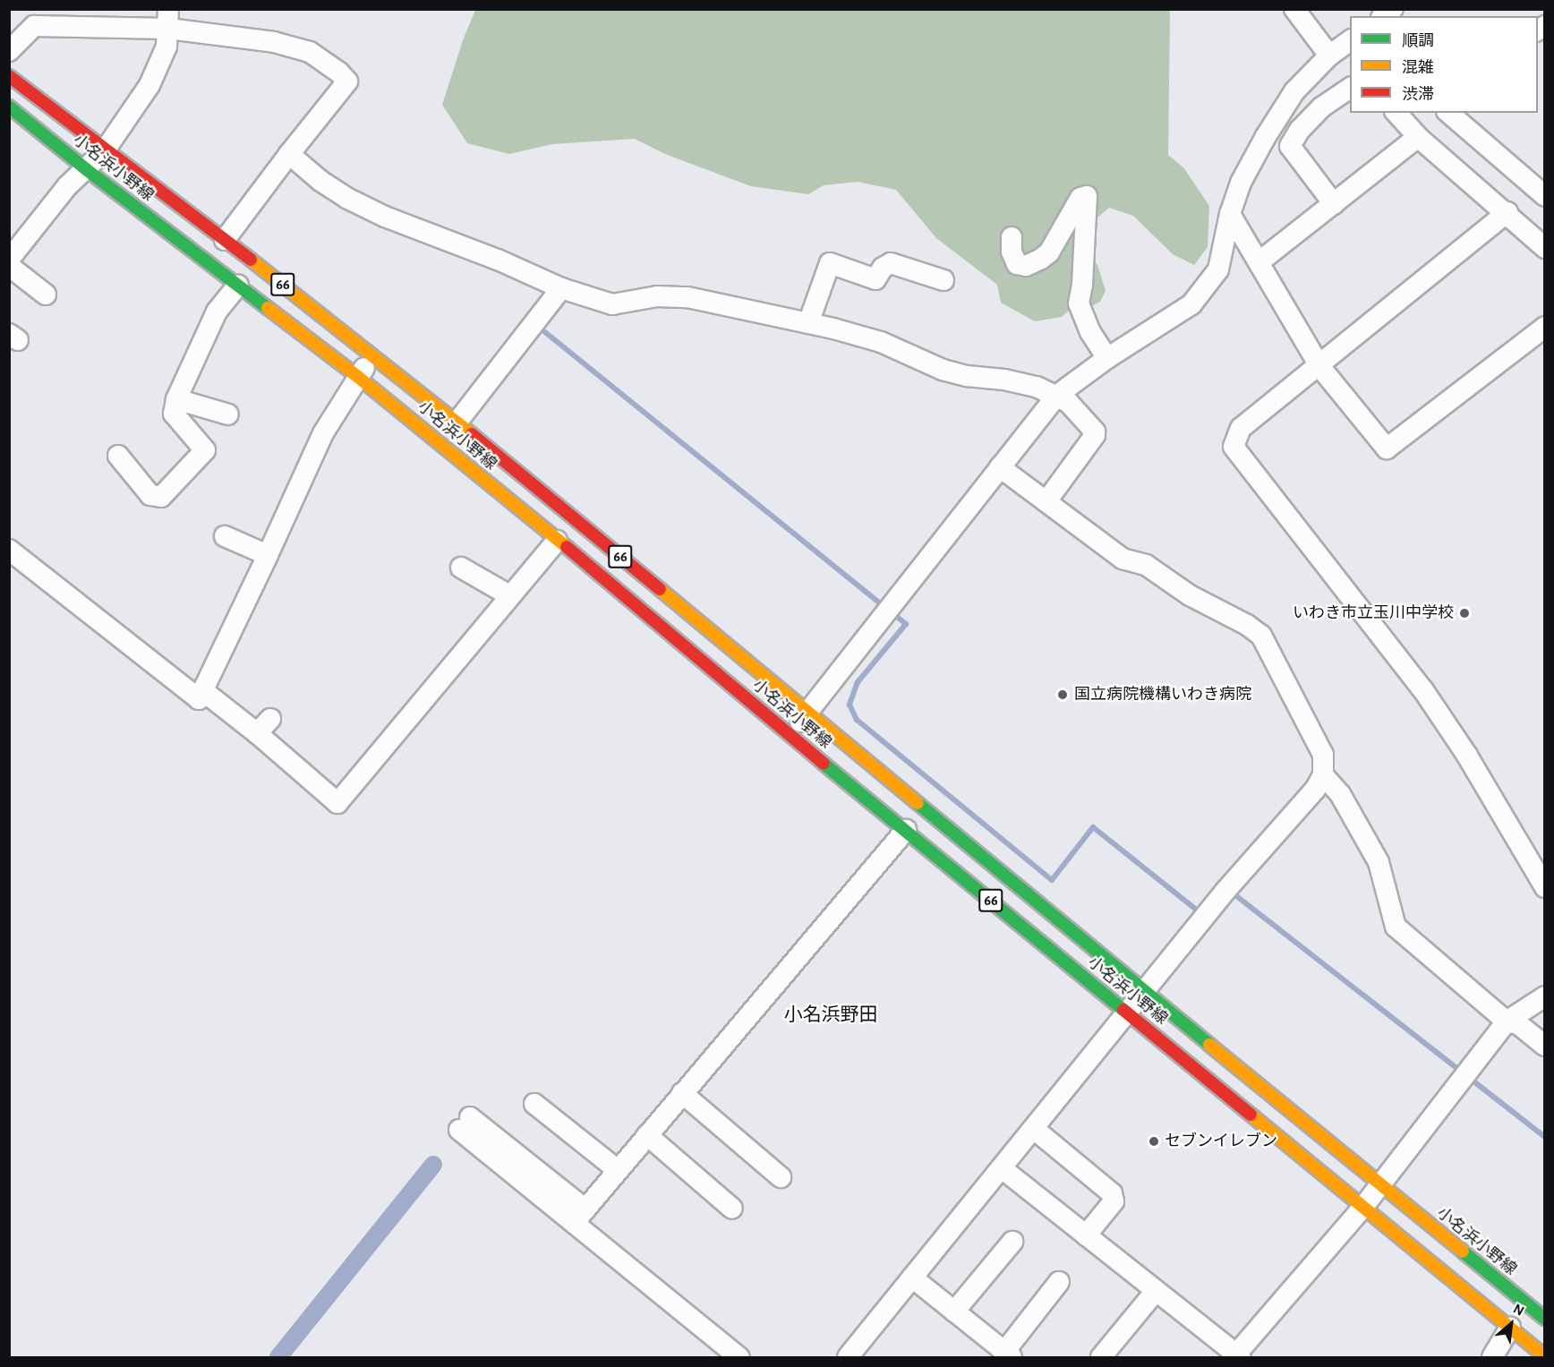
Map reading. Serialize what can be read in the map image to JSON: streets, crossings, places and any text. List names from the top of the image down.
{
  "streets": {
    "main road": ["小名浜小野線", "66"]
  },
  "districts": ["小名浜野田"],
  "places": ["いわき市立玉川中学校", "国立病院機構いわき病院", "セブンイレブン"],
  "legend": ["順調", "混雑", "渋滞"],
  "north": "top right"
}
